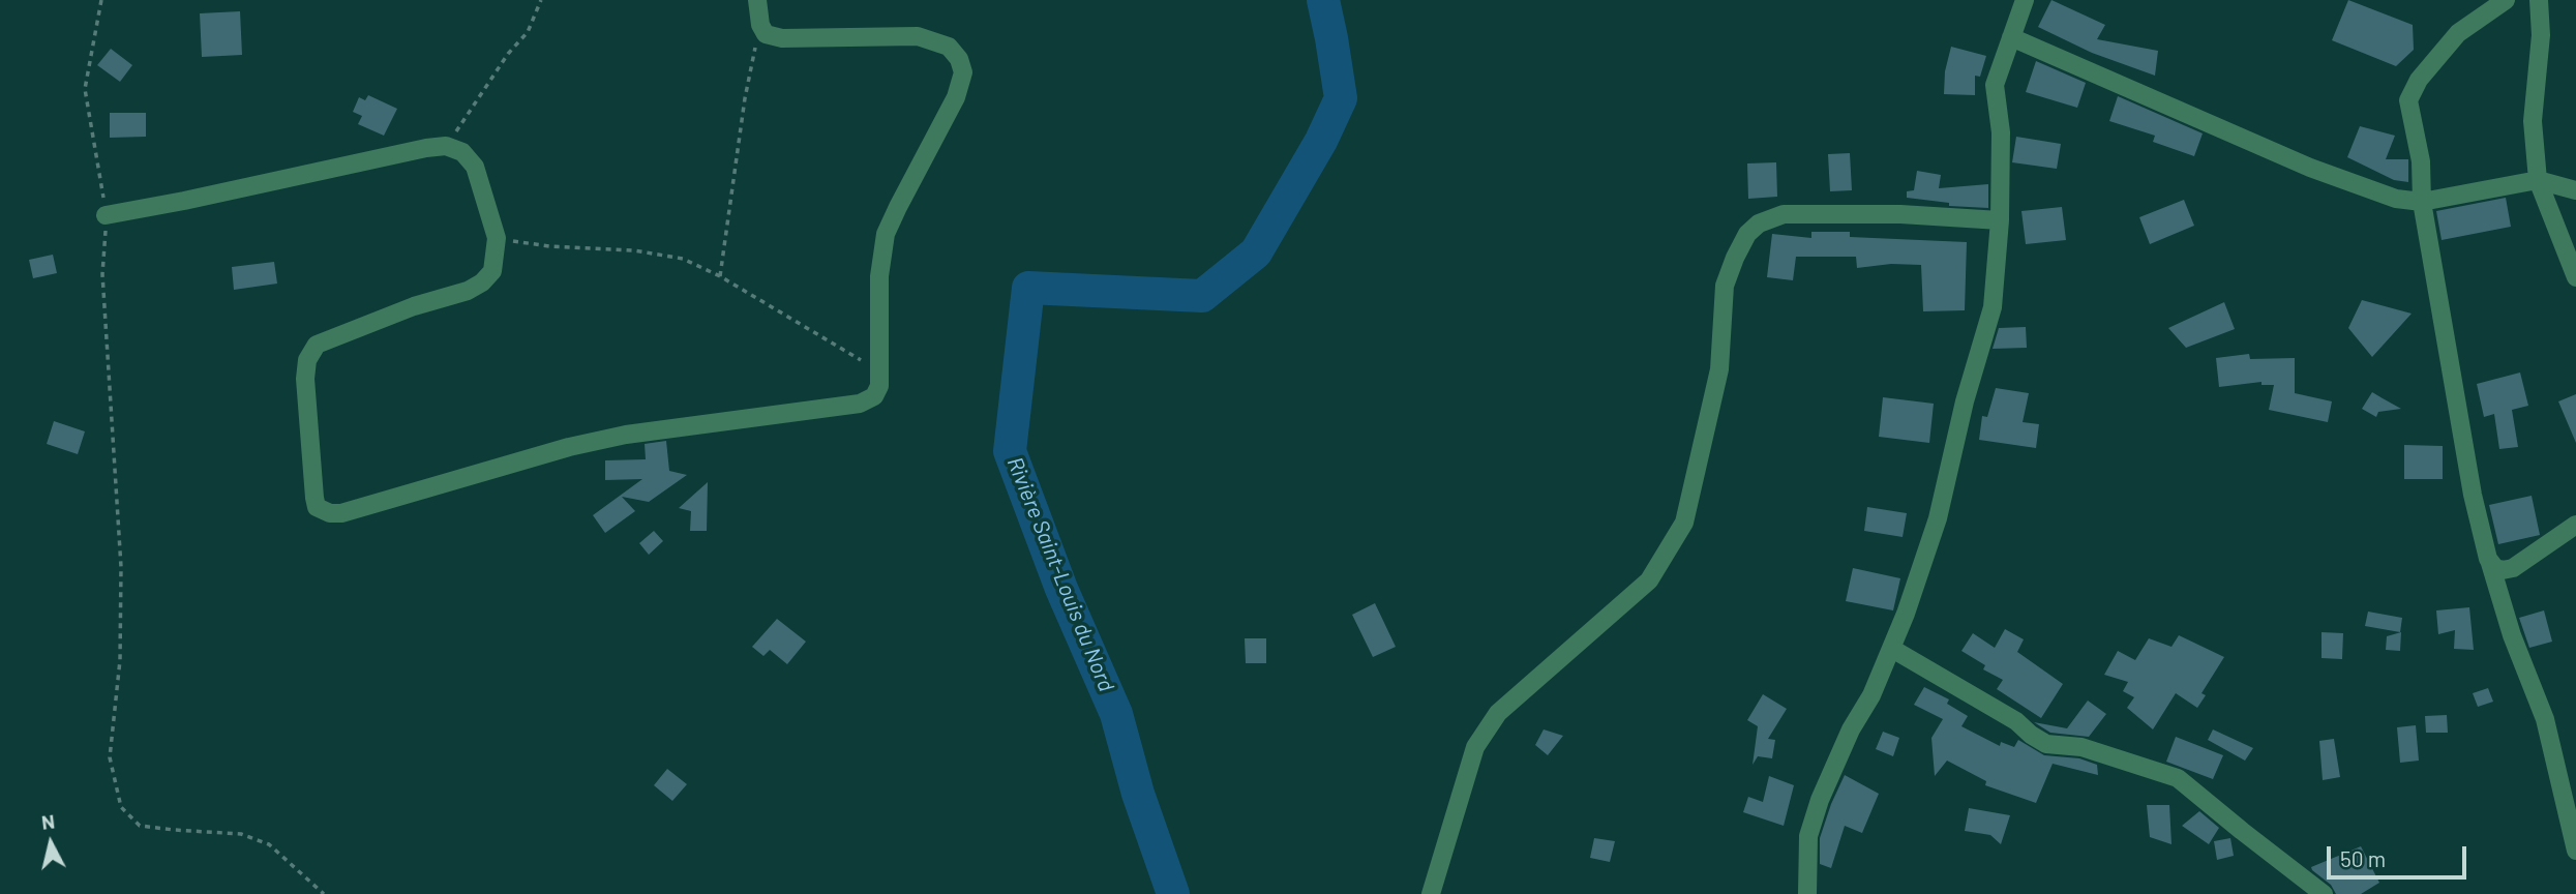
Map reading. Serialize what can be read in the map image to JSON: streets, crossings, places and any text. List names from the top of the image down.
{
  "water": ["Rivière Saint-Louis du Nord"],
  "scale_bar": "50 m",
  "north": "top"
}
